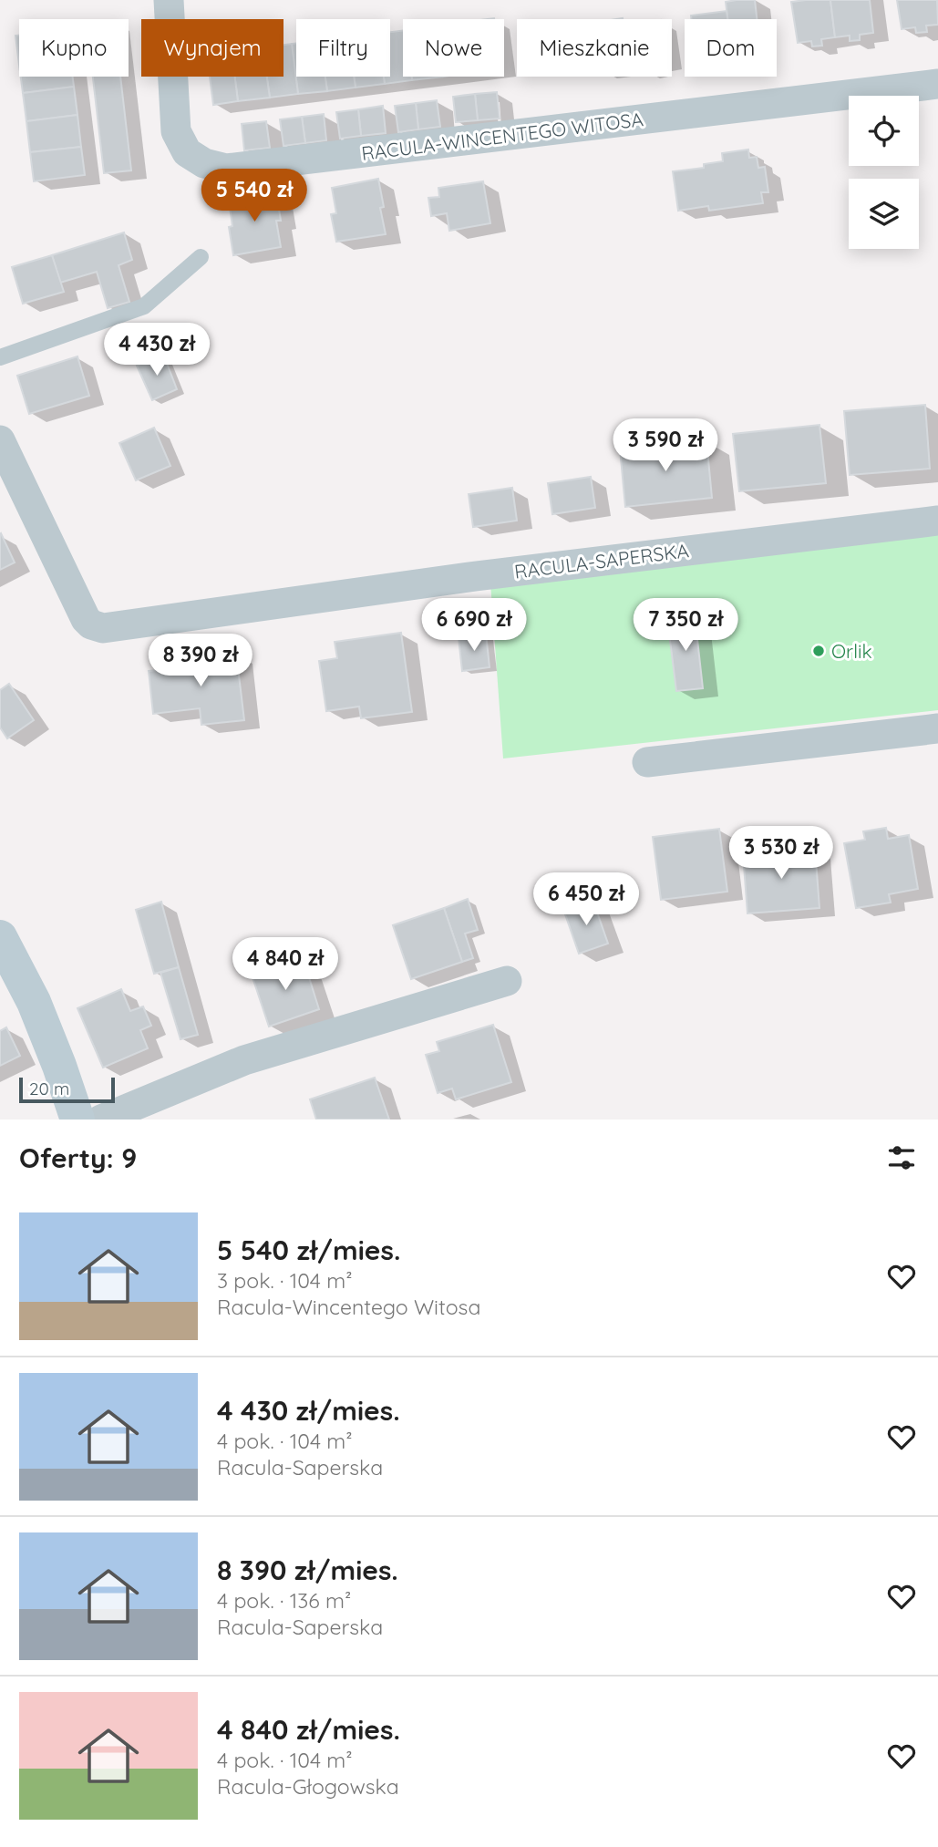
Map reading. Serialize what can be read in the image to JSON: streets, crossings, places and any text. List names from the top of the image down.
{
  "streets": {
    "street": ["RACULA-WINCENTEGO WITOSA", "RACULA-SAPERSKA"]
  },
  "places": ["Orlik"],
  "scale_bar": "20 m",
  "page": {
    "chip": [
      "Kupno",
      "Wynajem",
      "Filtry",
      "Nowe",
      "Mieszkanie",
      "Dom"
    ],
    "price": [
      "5 540 zł",
      "4 430 zł",
      "3 590 zł",
      "6 690 zł",
      "7 350 zł",
      "8 390 zł",
      "3 530 zł",
      "6 450 zł",
      "4 840 zł"
    ],
    "scale": "20 m",
    "heading": "Oferty: 9",
    "list": [
      {
        "name": "5 540 zł/mies.",
        "note": "3 pok. · 104 m² · Racula-Wincentego Witosa"
      },
      {
        "name": "4 430 zł/mies.",
        "note": "4 pok. · 104 m² · Racula-Saperska"
      },
      {
        "name": "8 390 zł/mies.",
        "note": "4 pok. · 136 m² · Racula-Saperska"
      },
      {
        "name": "4 840 zł/mies.",
        "note": "4 pok. · 104 m² · Racula-Głogowska"
      }
    ]
  }
}
